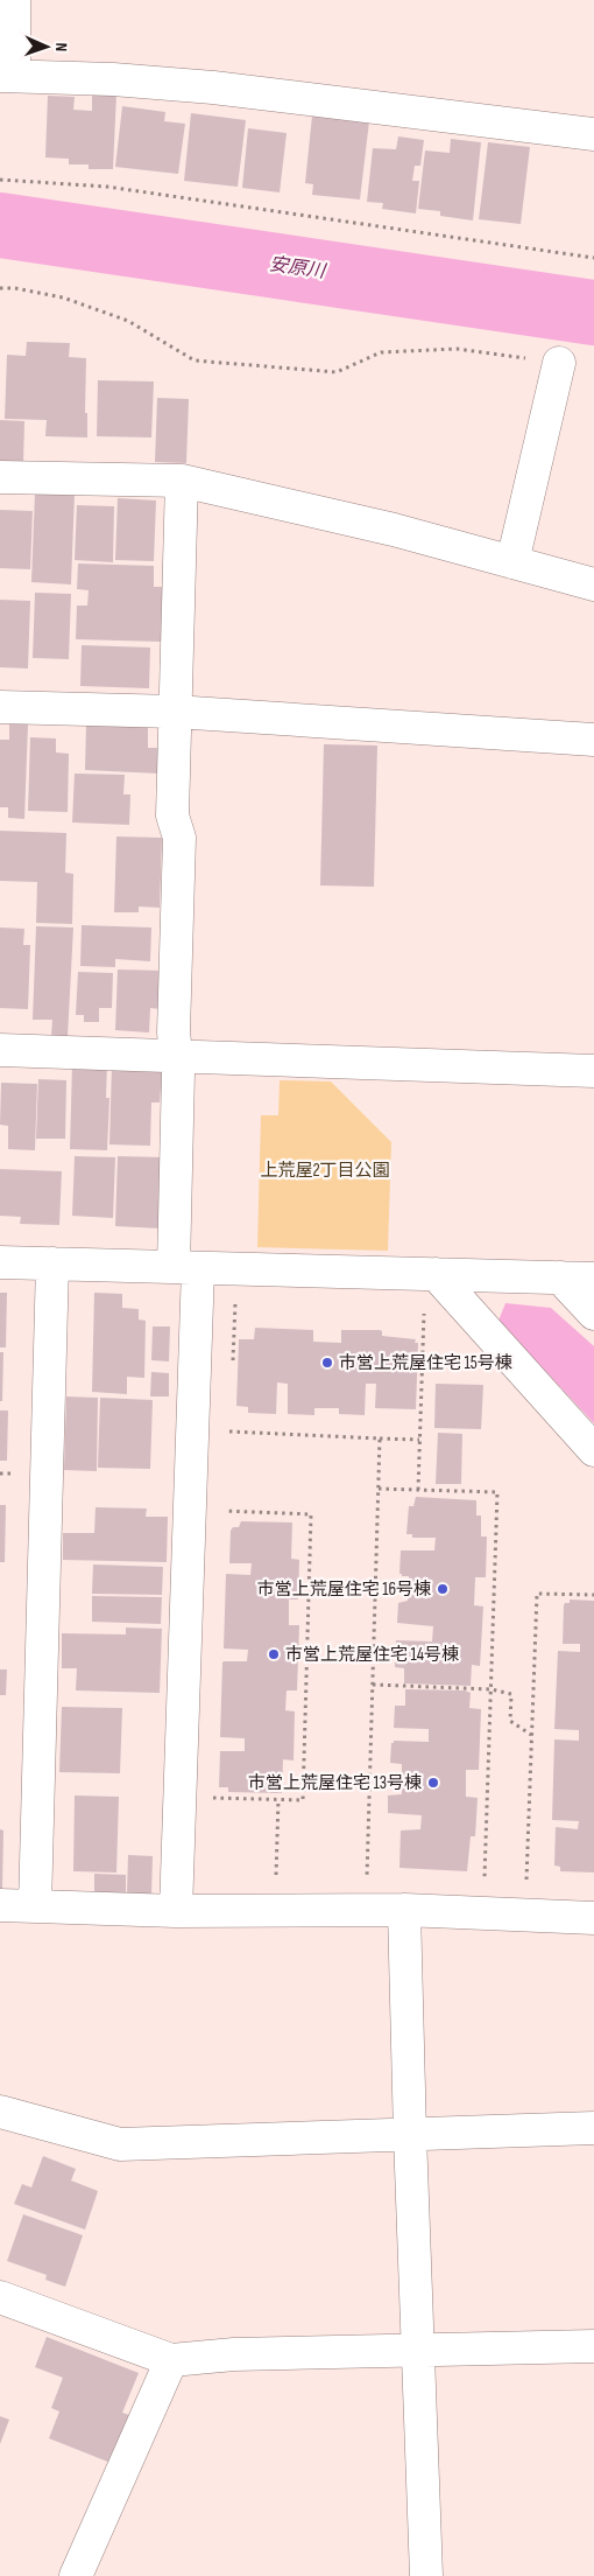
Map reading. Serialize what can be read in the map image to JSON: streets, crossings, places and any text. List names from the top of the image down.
{
  "water": ["安原川"],
  "parks": ["上荒屋2丁目公園"],
  "places": [
    "市営上荒屋住宅 15号棟",
    "市営上荒屋住宅 16号棟",
    "市営上荒屋住宅 14号棟",
    "市営上荒屋住宅 13号棟"
  ],
  "north": "right"
}
